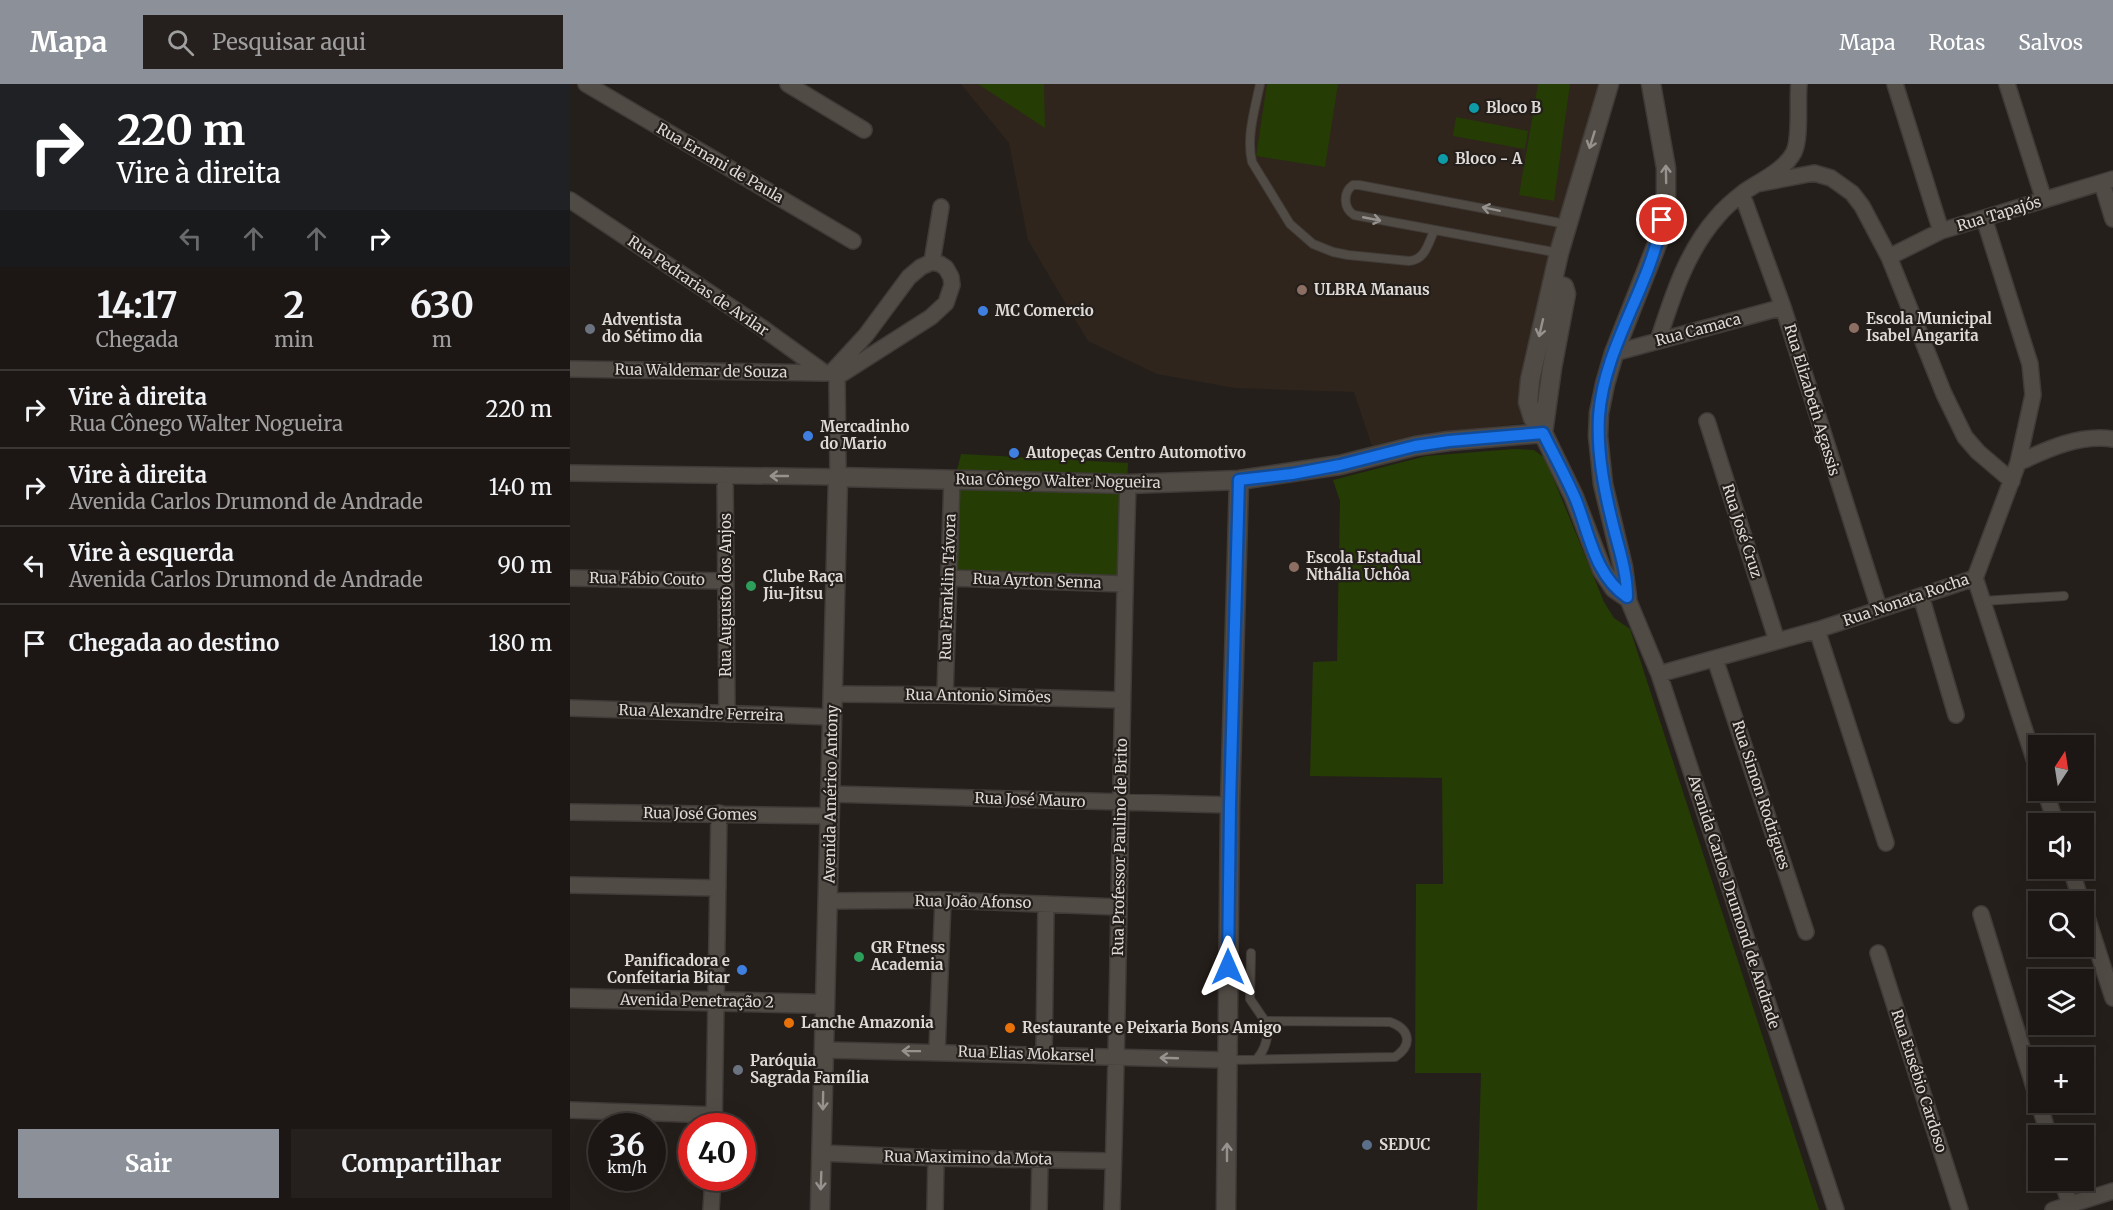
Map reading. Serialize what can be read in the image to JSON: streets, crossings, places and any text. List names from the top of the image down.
{
  "streets": {
    "street": [
      "Rua Ernani de Paula",
      "Rua Tapajós",
      "Rua Pedrarias de Avilar",
      "Rua Camaca",
      "Rua Waldemar de Souza",
      "Rua Elizabeth Agassis",
      "Rua Cônego Walter Nogueira",
      "Rua José Cruz",
      "Rua Fábio Couto",
      "Rua Ayrton Senna",
      "Rua Franklin Távora",
      "Rua Augusto dos Anjos",
      "Rua Nonata Rocha",
      "Rua Antonio Simões",
      "Rua Alexandre Ferreira",
      "Avenida Américo Antony",
      "Rua Simon Rodrigues",
      "Rua José Mauro",
      "Rua José Gomes",
      "Rua Professor Paulino de Brito",
      "Rua João Afonso",
      "Avenida Carlos Drumond de Andrade",
      "Avenida Penetração 2",
      "Rua Elias Mokarsel",
      "Rua Eusébio Cardoso",
      "Rua Maximino da Mota"
    ]
  },
  "crossings": [
    ["Rua Tapajós", "Rua Nonata Rocha"],
    ["Rua Pedrarias de Avilar", "Rua Waldemar de Souza"],
    ["Rua Pedrarias de Avilar", "Avenida Américo Antony"],
    ["Rua Camaca", "Rua Elizabeth Agassis"],
    ["Rua Camaca", "Avenida Carlos Drumond de Andrade"],
    ["Rua Waldemar de Souza", "Avenida Américo Antony"],
    ["Rua Elizabeth Agassis", "Rua Nonata Rocha"],
    ["Rua Cônego Walter Nogueira", "Rua Franklin Távora"],
    ["Rua Cônego Walter Nogueira", "Rua Augusto dos Anjos"],
    ["Rua Cônego Walter Nogueira", "Avenida Américo Antony"],
    ["Rua Cônego Walter Nogueira", "Rua Professor Paulino de Brito"],
    ["Rua Cônego Walter Nogueira", "Avenida Carlos Drumond de Andrade"],
    ["Rua José Cruz", "Rua Nonata Rocha"],
    ["Rua Fábio Couto", "Rua Augusto dos Anjos"],
    ["Rua Ayrton Senna", "Rua Franklin Távora"],
    ["Rua Ayrton Senna", "Rua Professor Paulino de Brito"],
    ["Rua Franklin Távora", "Rua Antonio Simões"],
    ["Rua Augusto dos Anjos", "Rua Alexandre Ferreira"],
    ["Rua Nonata Rocha", "Rua Simon Rodrigues"],
    ["Rua Nonata Rocha", "Avenida Carlos Drumond de Andrade"],
    ["Rua Antonio Simões", "Avenida Américo Antony"],
    ["Rua Antonio Simões", "Rua Professor Paulino de Brito"],
    ["Rua Alexandre Ferreira", "Avenida Américo Antony"],
    ["Avenida Américo Antony", "Rua José Mauro"],
    ["Avenida Américo Antony", "Rua José Gomes"],
    ["Avenida Américo Antony", "Rua João Afonso"],
    ["Avenida Américo Antony", "Avenida Penetração 2"],
    ["Avenida Américo Antony", "Rua Elias Mokarsel"],
    ["Avenida Américo Antony", "Rua Maximino da Mota"],
    ["Rua José Mauro", "Rua Professor Paulino de Brito"],
    ["Rua Professor Paulino de Brito", "Rua João Afonso"],
    ["Rua Professor Paulino de Brito", "Rua Elias Mokarsel"],
    ["Rua Professor Paulino de Brito", "Rua Maximino da Mota"]
  ],
  "one_way": ["Rua Elias Mokarsel"],
  "places": [
    "Bloco B",
    "Bloco - A",
    "ULBRA Manaus",
    "MC Comercio",
    "Escola Municipal Isabel Angarita",
    "Adventista do Sétimo dia",
    "Mercadinho do Mario",
    "Autopeças Centro Automotivo",
    "Escola Estadual Nthália Uchôa",
    "Clube Raça Jiu-Jitsu",
    "GR Ftness Academia",
    "Panificadora e Confeitaria Bitar",
    "Lanche Amazonia",
    "Restaurante e Peixaria Bons Amigo",
    "Paróquia Sagrada Família",
    "SEDUC"
  ],
  "north": "top",
  "page": {
    "header": "Mapa",
    "search": "Pesquisar aqui",
    "nav": ["Mapa", "Rotas", "Salvos"],
    "turn": ["220 m", "Vire à direita"],
    "eta": [
      "14:17",
      "Chegada",
      "2",
      "min",
      "630",
      "m"
    ],
    "list": [
      {
        "name": "Vire à direita",
        "note": "Rua Cônego Walter Nogueira",
        "value": "220 m"
      },
      {
        "name": "Vire à direita",
        "note": "Avenida Carlos Drumond de Andrade",
        "value": "140 m"
      },
      {
        "name": "Vire à esquerda",
        "note": "Avenida Carlos Drumond de Andrade",
        "value": "90 m"
      },
      {
        "name": "Chegada ao destino",
        "value": "180 m"
      }
    ],
    "map_buttons": ["+", "−"],
    "speed": "36 km/h",
    "limit": "40",
    "buttons": ["Sair", "Compartilhar"]
  }
}
